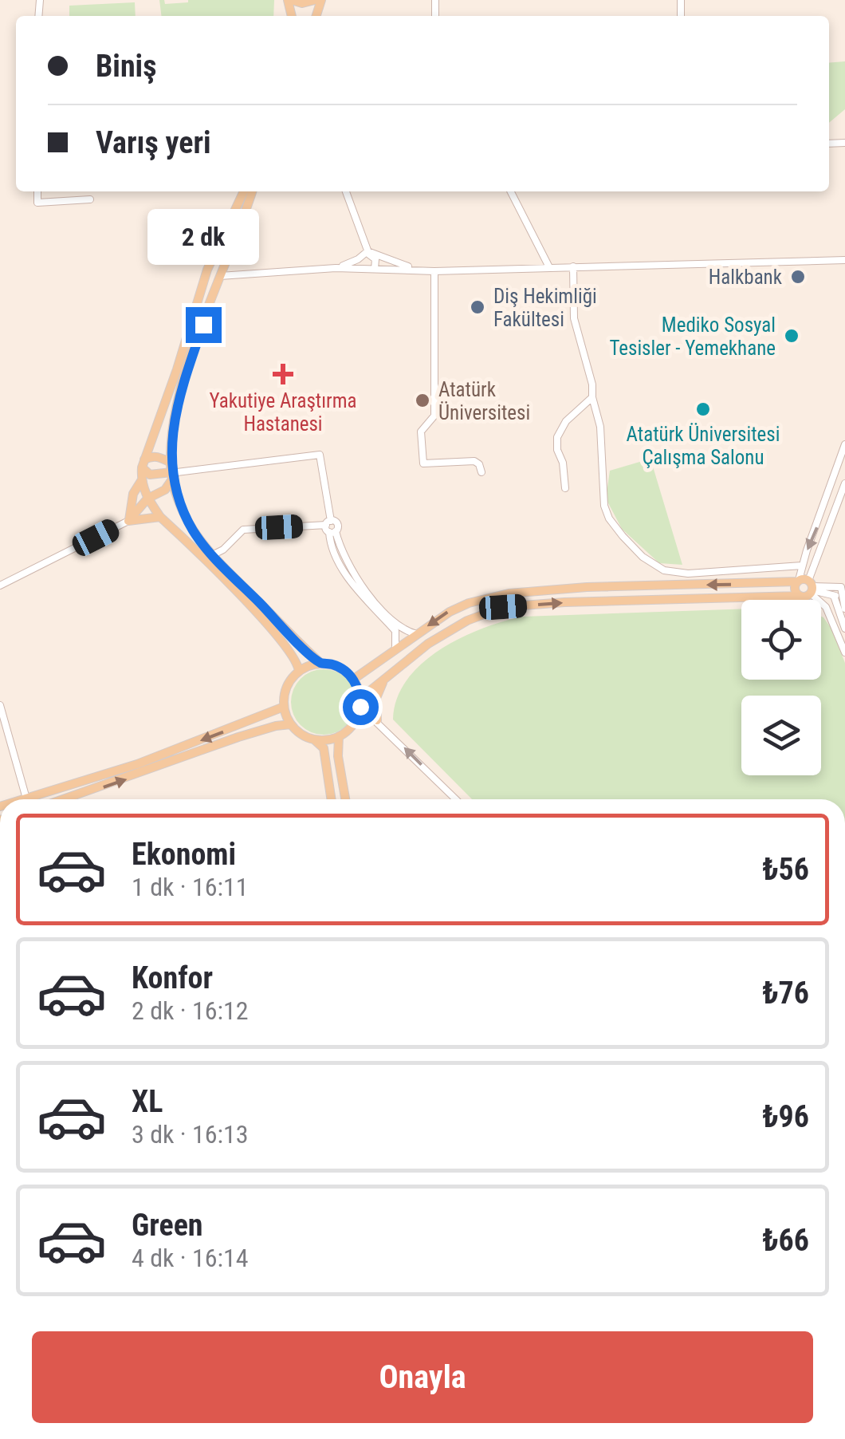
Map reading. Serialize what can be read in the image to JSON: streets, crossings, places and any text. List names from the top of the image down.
{
  "places": {
    "other": [
      "Halkbank",
      "Diş Hekimliği Fakültesi",
      "Mediko Sosyal Tesisler - Yemekhane",
      "Atatürk Üniversitesi",
      "Atatürk Üniversitesi Çalışma Salonu"
    ],
    "health": ["Yakutiye Araştırma Hastanesi"]
  },
  "page": {
    "banner": ["Biniş", "Varış yeri"],
    "bubble": "2 dk",
    "list": [
      {
        "name": "Ekonomi",
        "note": "1 dk · 16:11",
        "value": "₺56"
      },
      {
        "name": "Konfor",
        "note": "2 dk · 16:12",
        "value": "₺76"
      },
      {
        "name": "XL",
        "note": "3 dk · 16:13",
        "value": "₺96"
      },
      {
        "name": "Green",
        "note": "4 dk · 16:14",
        "value": "₺66"
      }
    ],
    "buttons": "Onayla"
  }
}
